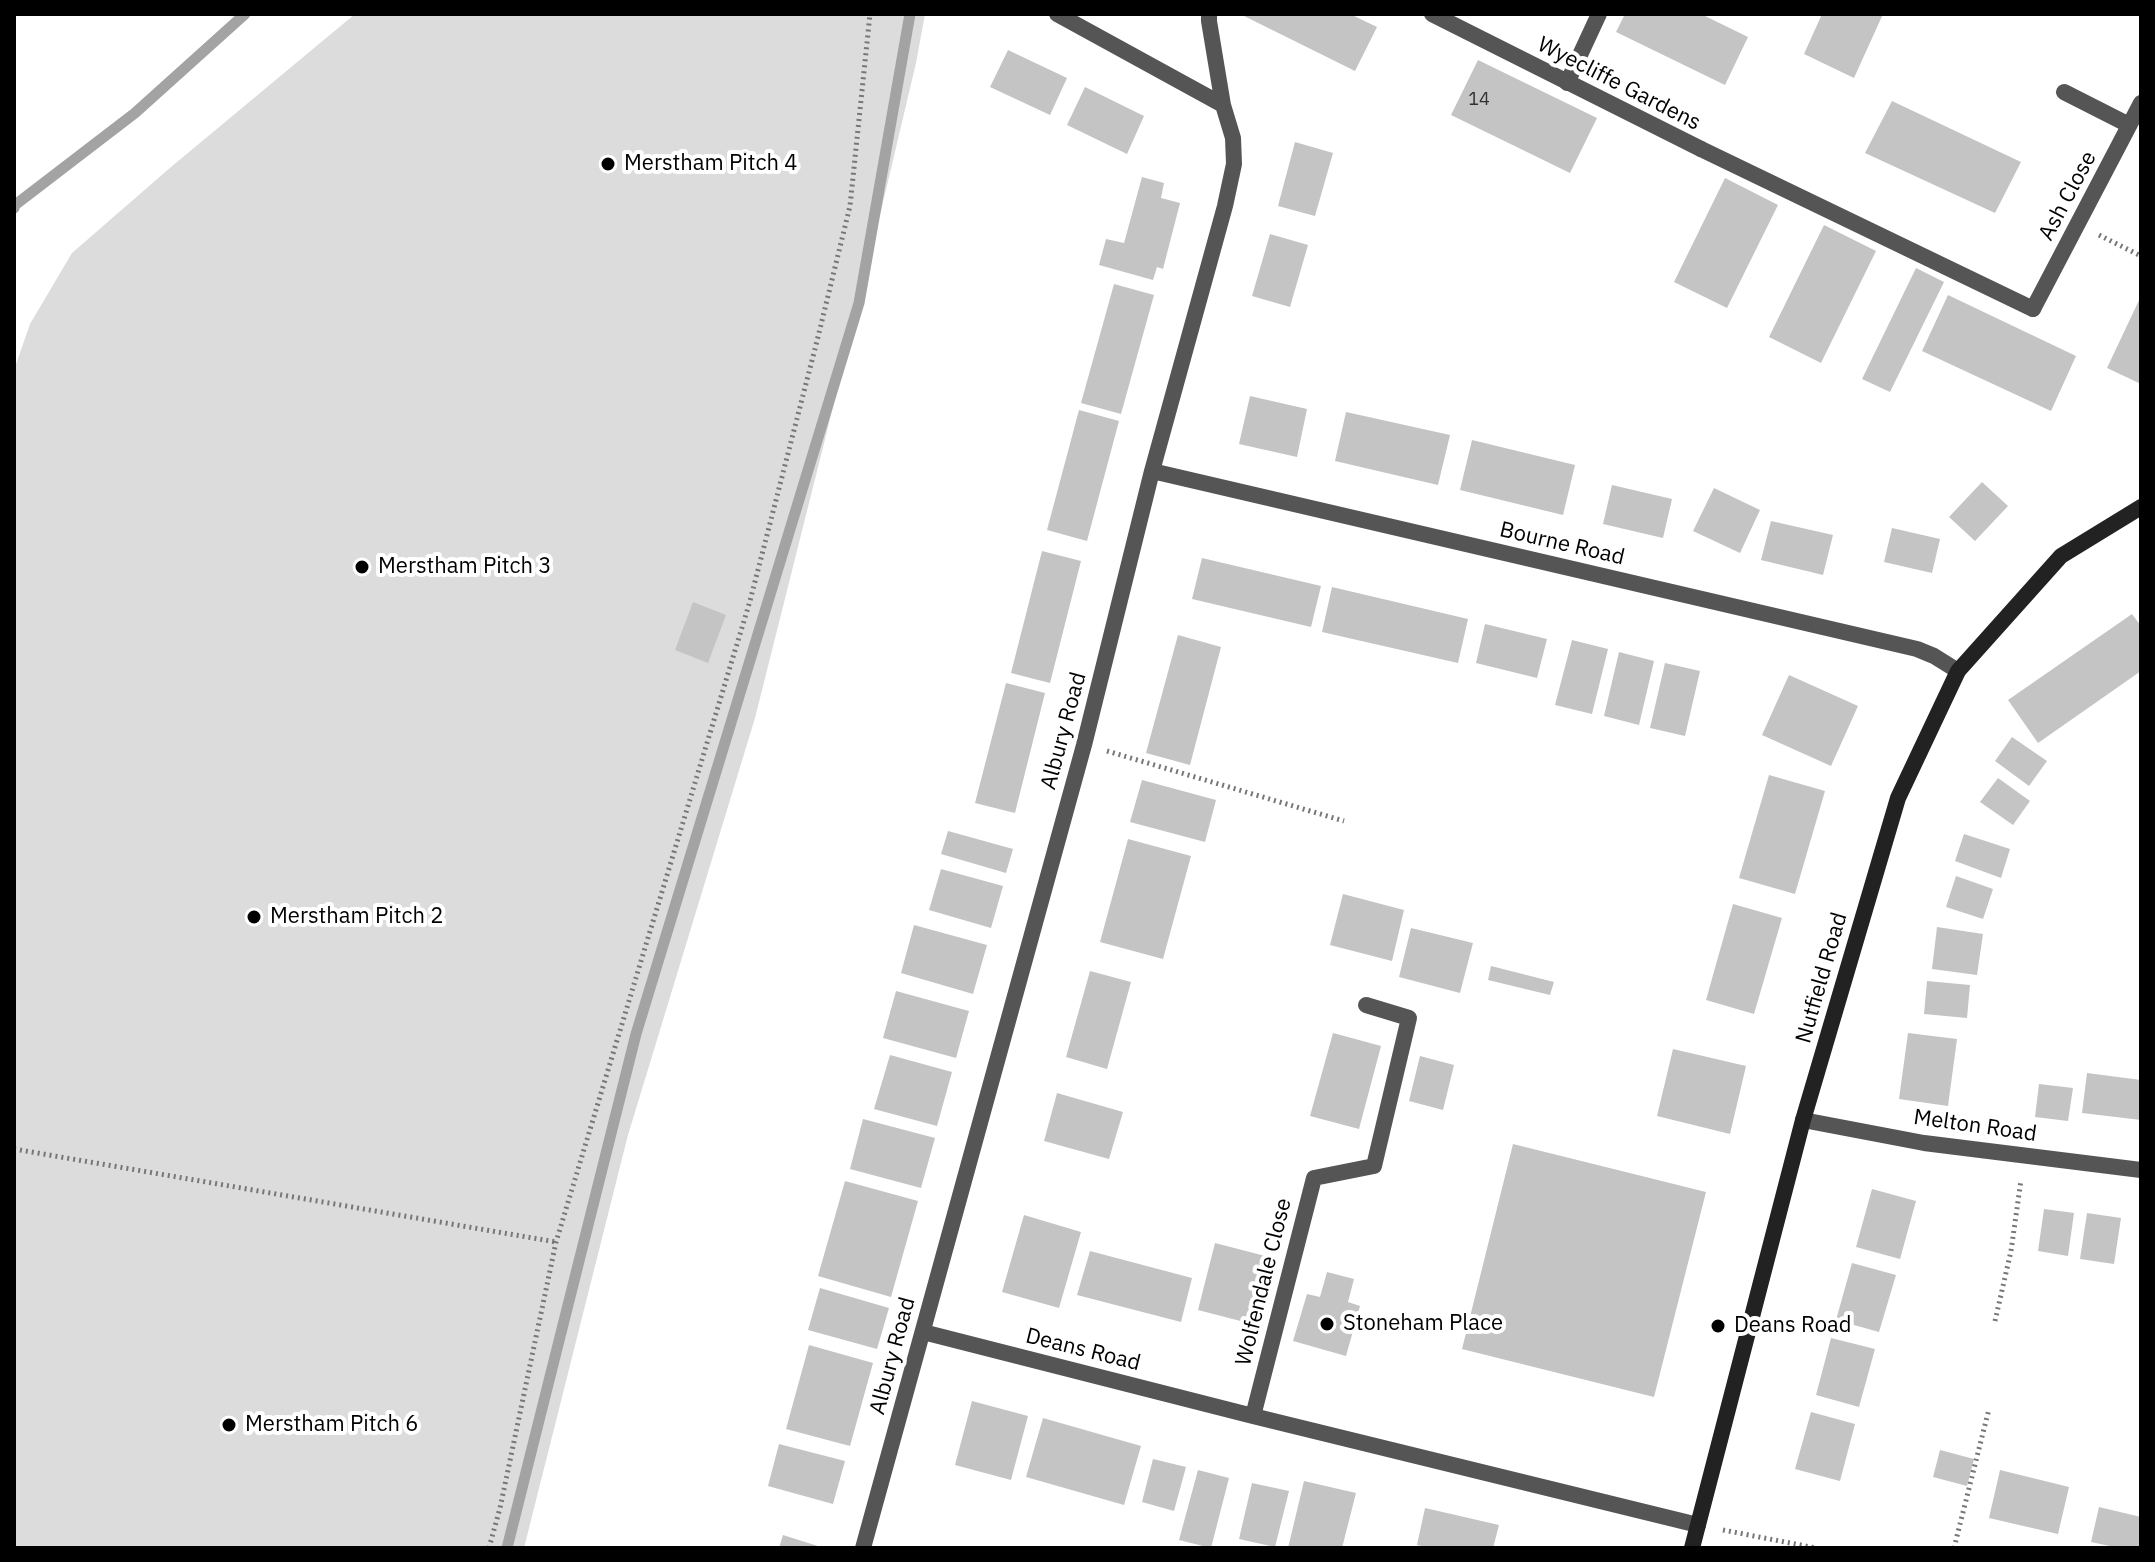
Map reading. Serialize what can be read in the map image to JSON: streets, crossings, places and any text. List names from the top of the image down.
{
  "streets": {
    "street": [
      "Wyecliffe Gardens",
      "Ash Close",
      "Bourne Road",
      "Albury Road",
      "Nutfield Road",
      "Melton Road",
      "Wolfendale Close",
      "Deans Road"
    ]
  },
  "crossings": [
    ["Wyecliffe Gardens", "Ash Close"],
    ["Bourne Road", "Albury Road"],
    ["Bourne Road", "Nutfield Road"],
    ["Albury Road", "Deans Road"],
    ["Nutfield Road", "Melton Road"],
    ["Nutfield Road", "Deans Road"],
    ["Wolfendale Close", "Deans Road"]
  ],
  "places": [
    "Merstham Pitch 4",
    "Merstham Pitch 3",
    "Merstham Pitch 2",
    "Stoneham Place",
    "Deans Road",
    "Merstham Pitch 6"
  ],
  "house_numbers": ["14"]
}
